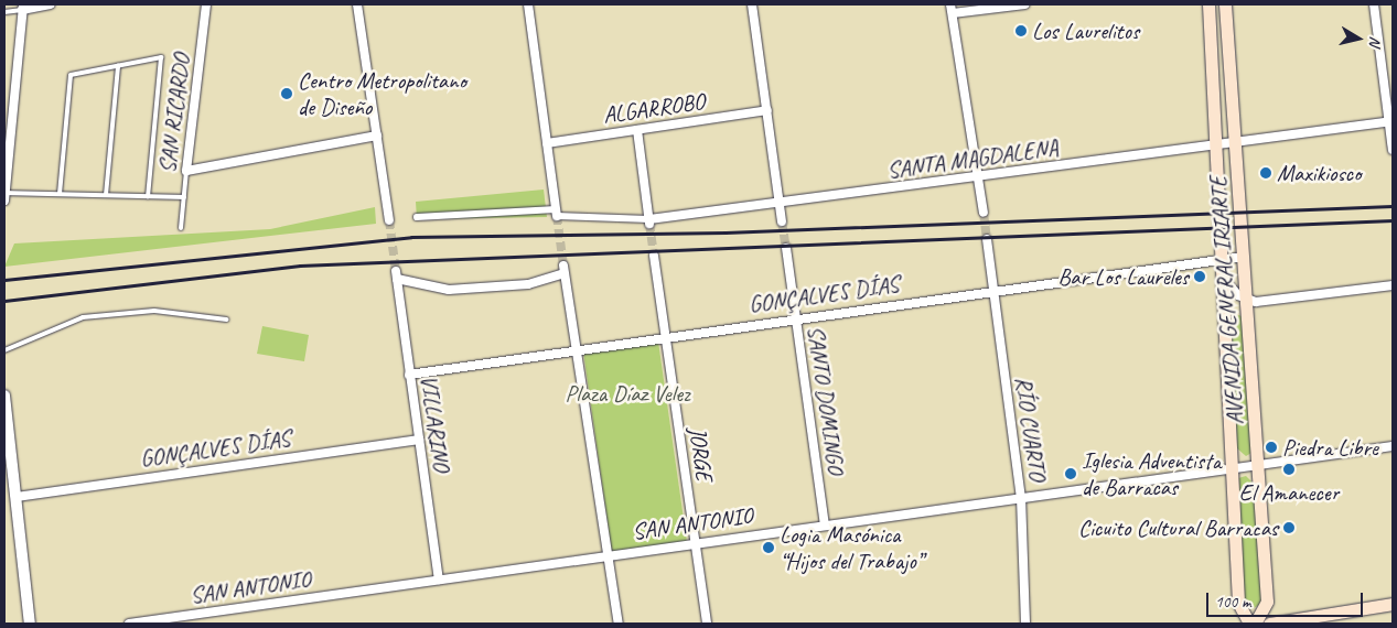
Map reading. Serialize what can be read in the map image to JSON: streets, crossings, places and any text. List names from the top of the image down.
{
  "streets": {
    "main road": ["AVENIDA GENERAL IRIARTE"],
    "street": [
      "ALGARROBO",
      "SAN RICARDO",
      "SANTA MAGDALENA",
      "GONÇALVES DÍAS",
      "SANTO DOMINGO",
      "VILLARINO",
      "RÍO CUARTO",
      "JORGE",
      "SAN ANTONIO"
    ]
  },
  "crossings": [
    ["SANTA MAGDALENA", "AVENIDA GENERAL IRIARTE"],
    ["GONÇALVES DÍAS", "AVENIDA GENERAL IRIARTE"],
    ["GONÇALVES DÍAS", "SANTO DOMINGO"],
    ["GONÇALVES DÍAS", "VILLARINO"],
    ["GONÇALVES DÍAS", "RÍO CUARTO"],
    ["GONÇALVES DÍAS", "JORGE"],
    ["AVENIDA GENERAL IRIARTE", "SAN ANTONIO"],
    ["SANTO DOMINGO", "SAN ANTONIO"],
    ["VILLARINO", "SAN ANTONIO"],
    ["RÍO CUARTO", "SAN ANTONIO"],
    ["JORGE", "SAN ANTONIO"]
  ],
  "parks": ["Plaza Díaz Velez"],
  "places": [
    "Los Laurelitos",
    "Centro Metropolitano de Diseño",
    "Maxikiosco",
    "Bar Los Laureles",
    "Piedra Libre",
    "El Amanecer",
    "Iglesia Adventista de Barracas",
    "Cicuito Cultural Barracas",
    "Logia Masónica “Hijos del Trabajo”"
  ],
  "scale_bar": "100 m",
  "north": "right"
}
